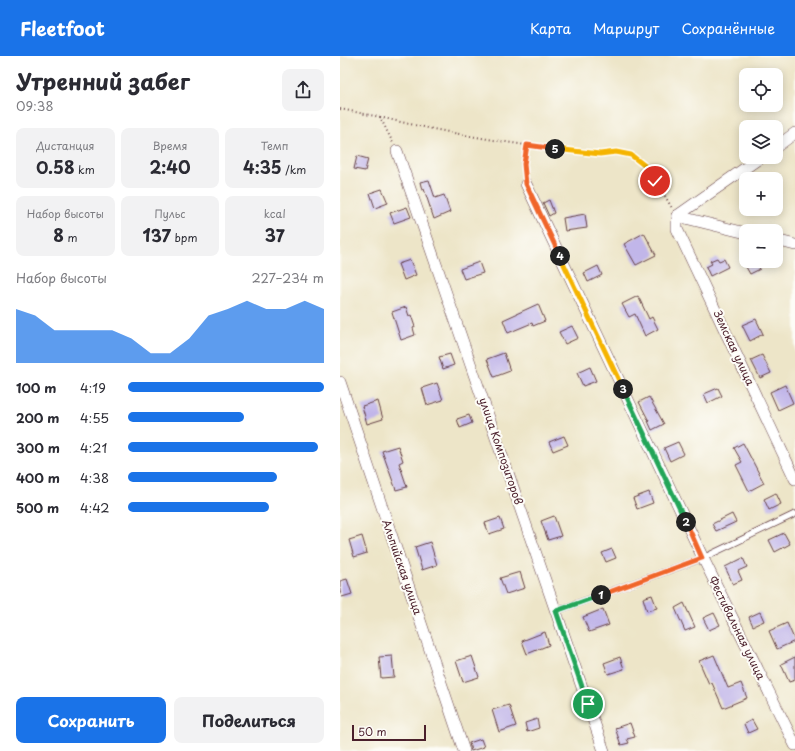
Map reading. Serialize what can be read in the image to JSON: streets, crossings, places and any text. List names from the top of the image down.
{
  "streets": {
    "street": [
      "Земская улица",
      "улица Композиторов",
      "Альпийская улица",
      "Фестивальная улица"
    ]
  },
  "scale_bar": "50 m",
  "page": {
    "header": "Fleetfoot",
    "nav": ["Карта", "Маршрут", "Сохранённые"],
    "heading": ["Утренний забег", "09:38"],
    "map_buttons": ["+", "−"],
    "stats": [
      ["Дистанция", "0.58 km"],
      ["Время", "2:40"],
      ["Темп", "4:35 /km"],
      ["Набор высоты", "8 m"],
      ["Пульс", "137 bpm"],
      ["kcal", "37"]
    ],
    "pins": [
      "5",
      "4",
      "3",
      "2",
      "1"
    ],
    "chart": ["Набор высоты", "227–234 m"],
    "list": [
      {
        "name": "100 m",
        "note": "4:19"
      },
      {
        "name": "200 m",
        "note": "4:55"
      },
      {
        "name": "300 m",
        "note": "4:21"
      },
      {
        "name": "400 m",
        "note": "4:38"
      },
      {
        "name": "500 m",
        "note": "4:42"
      }
    ],
    "buttons": ["Сохранить", "Поделиться"],
    "scale": "50 m"
  }
}
